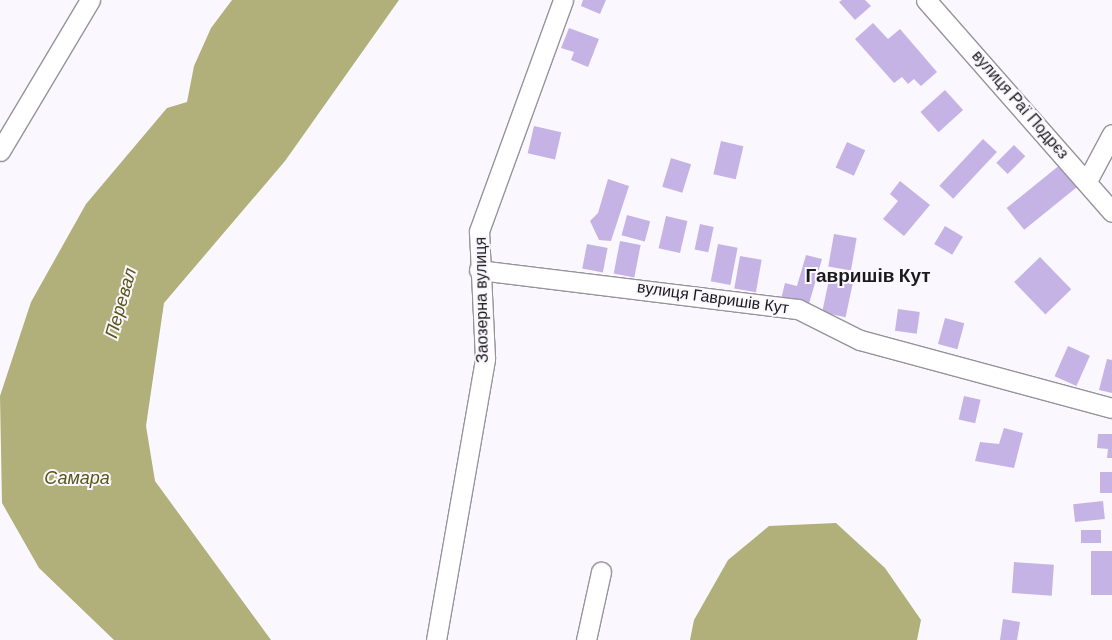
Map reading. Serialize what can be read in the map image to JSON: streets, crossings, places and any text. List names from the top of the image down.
{
  "streets": {
    "street": ["вулиця Раї Подрєз", "вулиця Гавришів Кут", "Заозерна вулиця"]
  },
  "crossings": [
    ["вулиця Гавришів Кут", "Заозерна вулиця"]
  ],
  "districts": ["Гавришів Кут"],
  "water": ["Перевал", "Самара"]
}
